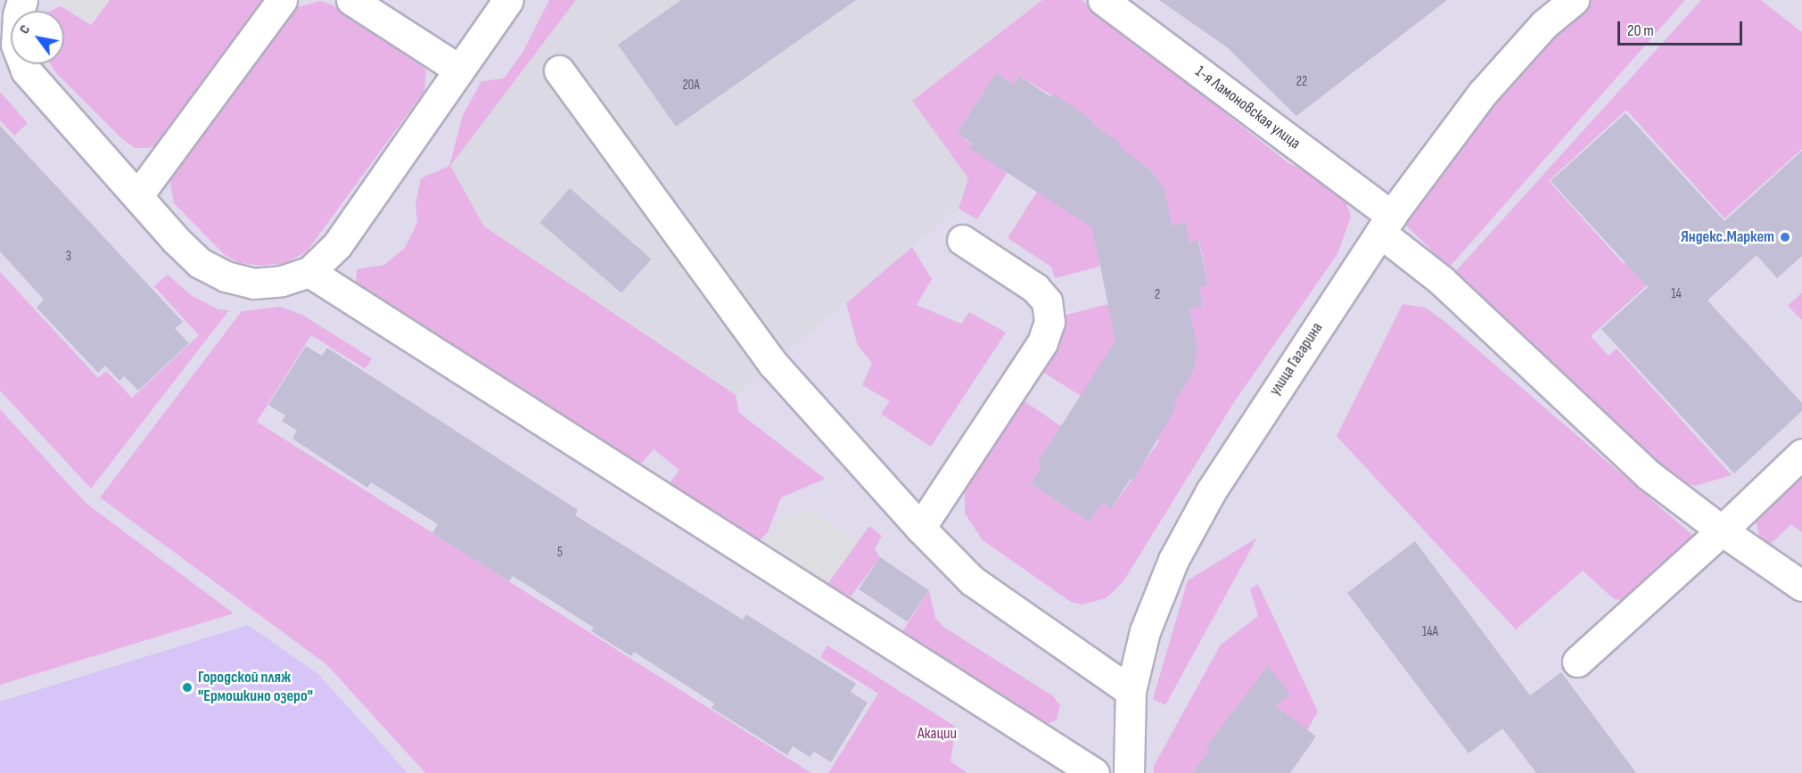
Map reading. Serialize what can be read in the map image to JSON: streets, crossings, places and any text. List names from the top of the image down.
{
  "streets": {
    "street": ["1-я Ламоновская улица", "улица Гагарина"]
  },
  "crossings": [
    ["1-я Ламоновская улица", "улица Гагарина"]
  ],
  "parks": ["Акации"],
  "places": ["Яндекс.Маркет", "Городской пляж \"Ермошкино озеро\""],
  "house_numbers": [
    "22",
    "20А",
    "3",
    "14",
    "2",
    "5",
    "14А"
  ],
  "scale_bar": "20 m",
  "north": "top left"
}
